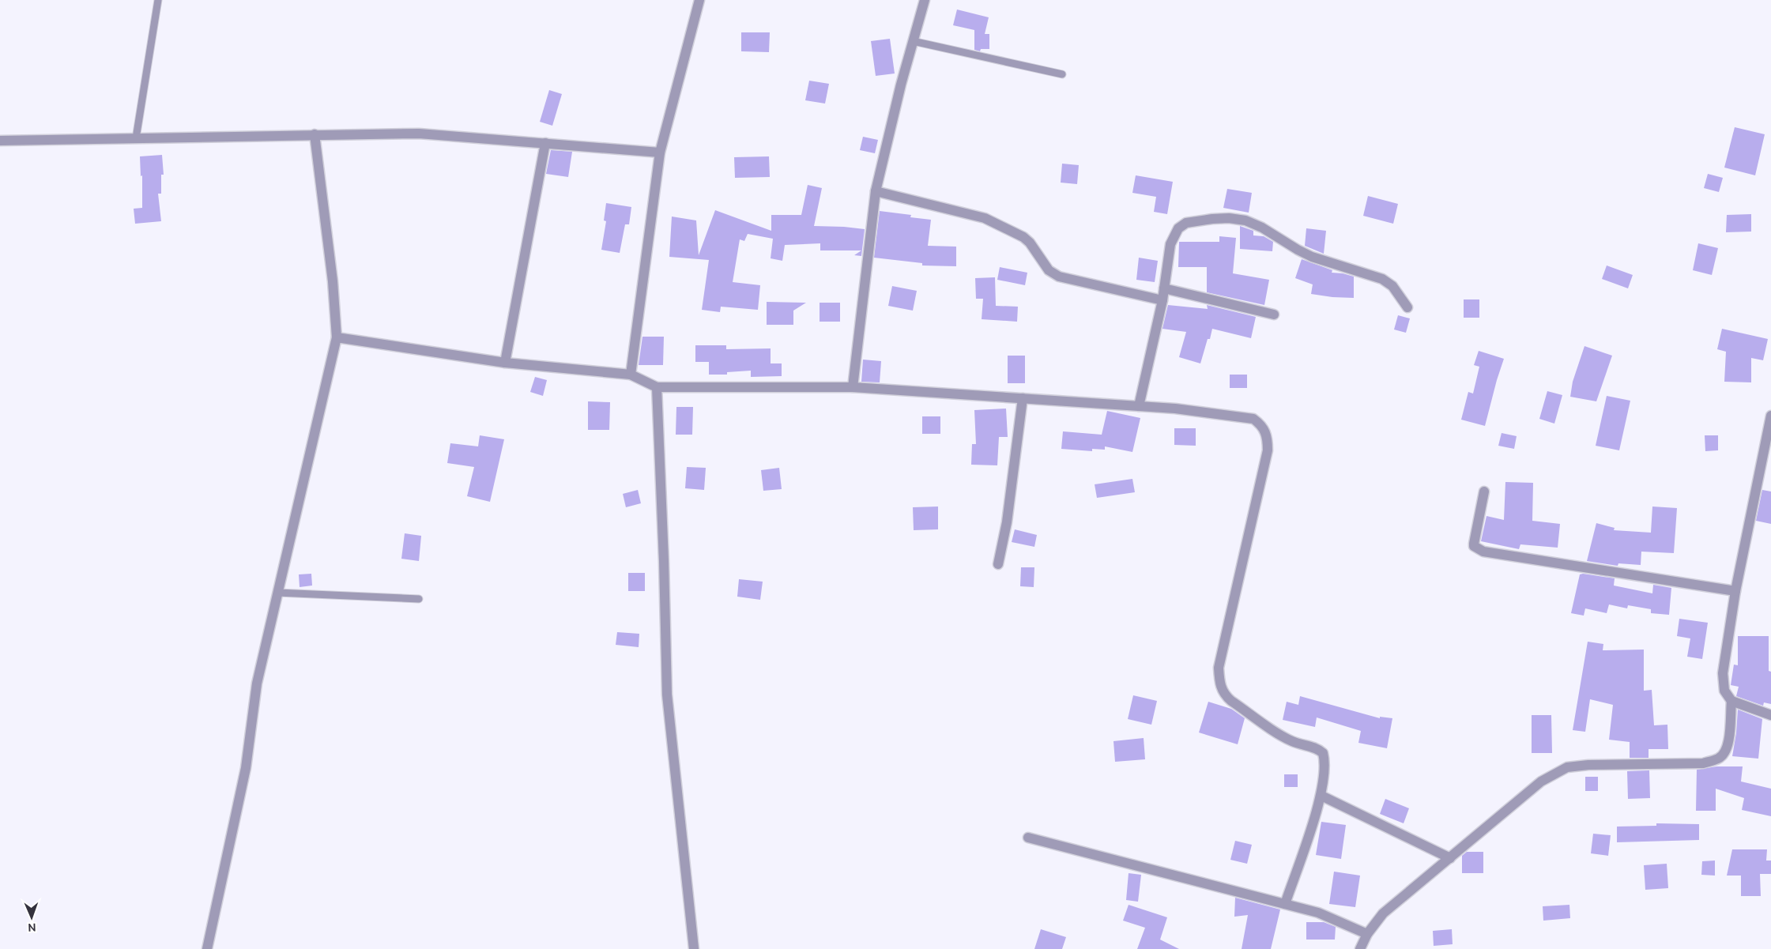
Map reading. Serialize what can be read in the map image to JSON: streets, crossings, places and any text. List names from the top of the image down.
{
  "north": "bottom"
}
